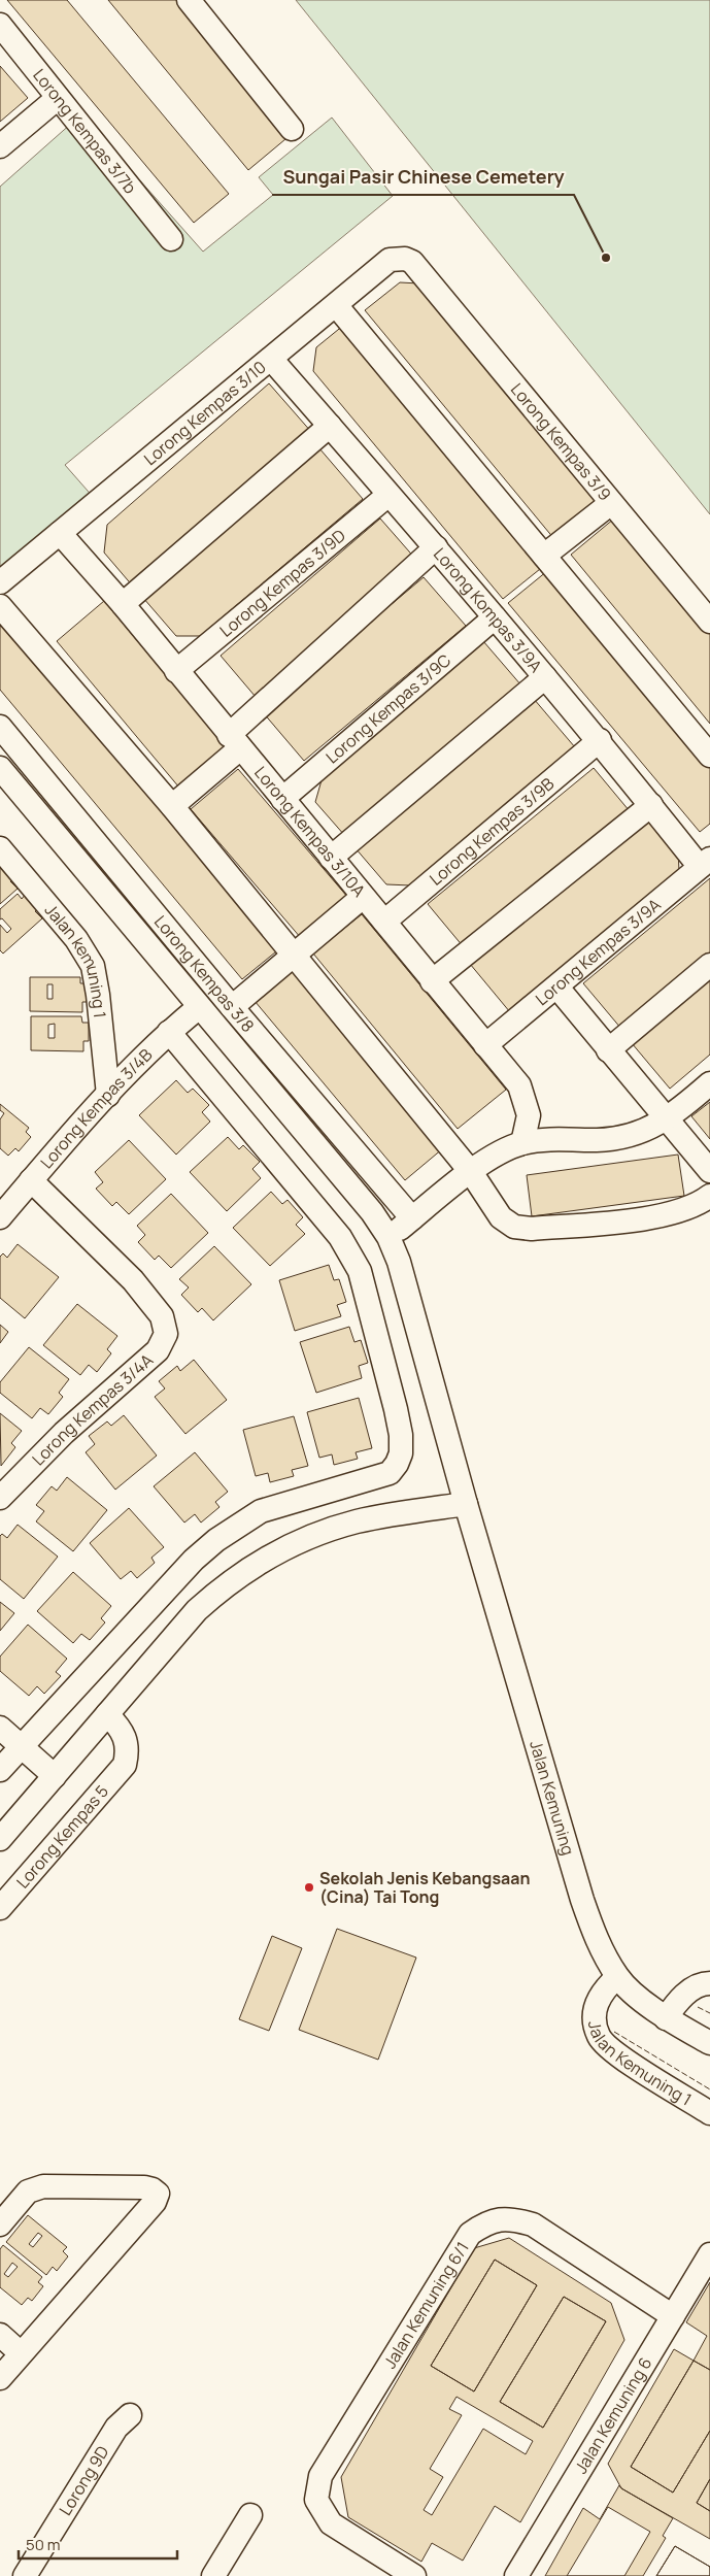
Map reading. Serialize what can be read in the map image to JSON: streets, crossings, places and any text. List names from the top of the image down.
{
  "streets": {
    "street": [
      "Lorong Kempas 3/7b",
      "Lorong Kempas 3/10",
      "Lorong Kempas 3/9",
      "Lorong Kempas 3/9D",
      "Lorong Kompas 3/9A",
      "Lorong Kempas 3/9C",
      "Lorong Kempas 3/9B",
      "Lorong Kempas 3/10A",
      "Lorong Kempas 3/9A",
      "Jalan kemuning 1",
      "Lorong Kempas 3/8",
      "Lorong Kempas 3/4B",
      "Lorong Kempas 3/4A",
      "Jalan Kemuning",
      "Lorong Kempas 5",
      "Jalan Kemuning 1",
      "Jalan Kemuning 6/1",
      "Jalan Kemuning 6",
      "Lorong 9D"
    ]
  },
  "crossings": [
    ["Lorong Kempas 3/10", "Lorong Kempas 3/9"],
    ["Lorong Kempas 3/10", "Lorong Kompas 3/9A"],
    ["Lorong Kempas 3/10", "Lorong Kempas 3/10A"],
    ["Lorong Kempas 3/9D", "Lorong Kompas 3/9A"],
    ["Lorong Kempas 3/9D", "Lorong Kempas 3/10A"],
    ["Lorong Kompas 3/9A", "Lorong Kempas 3/9C"],
    ["Lorong Kompas 3/9A", "Lorong Kempas 3/9B"],
    ["Lorong Kompas 3/9A", "Lorong Kempas 3/9A"],
    ["Lorong Kempas 3/9C", "Lorong Kempas 3/10A"],
    ["Lorong Kempas 3/9B", "Lorong Kempas 3/10A"],
    ["Lorong Kempas 3/10A", "Lorong Kempas 3/9A"],
    ["Jalan kemuning 1", "Lorong Kempas 3/4B"],
    ["Lorong Kempas 3/4B", "Lorong Kempas 3/4A"],
    ["Lorong Kempas 3/4B", "Jalan Kemuning"],
    ["Jalan Kemuning", "Jalan Kemuning 1"],
    ["Jalan Kemuning 6/1", "Jalan Kemuning 6"]
  ],
  "places": ["Sungai Pasir Chinese Cemetery", "Sekolah Jenis Kebangsaan (Cina) Tai Tong"],
  "scale_bar": "50 m"
}
